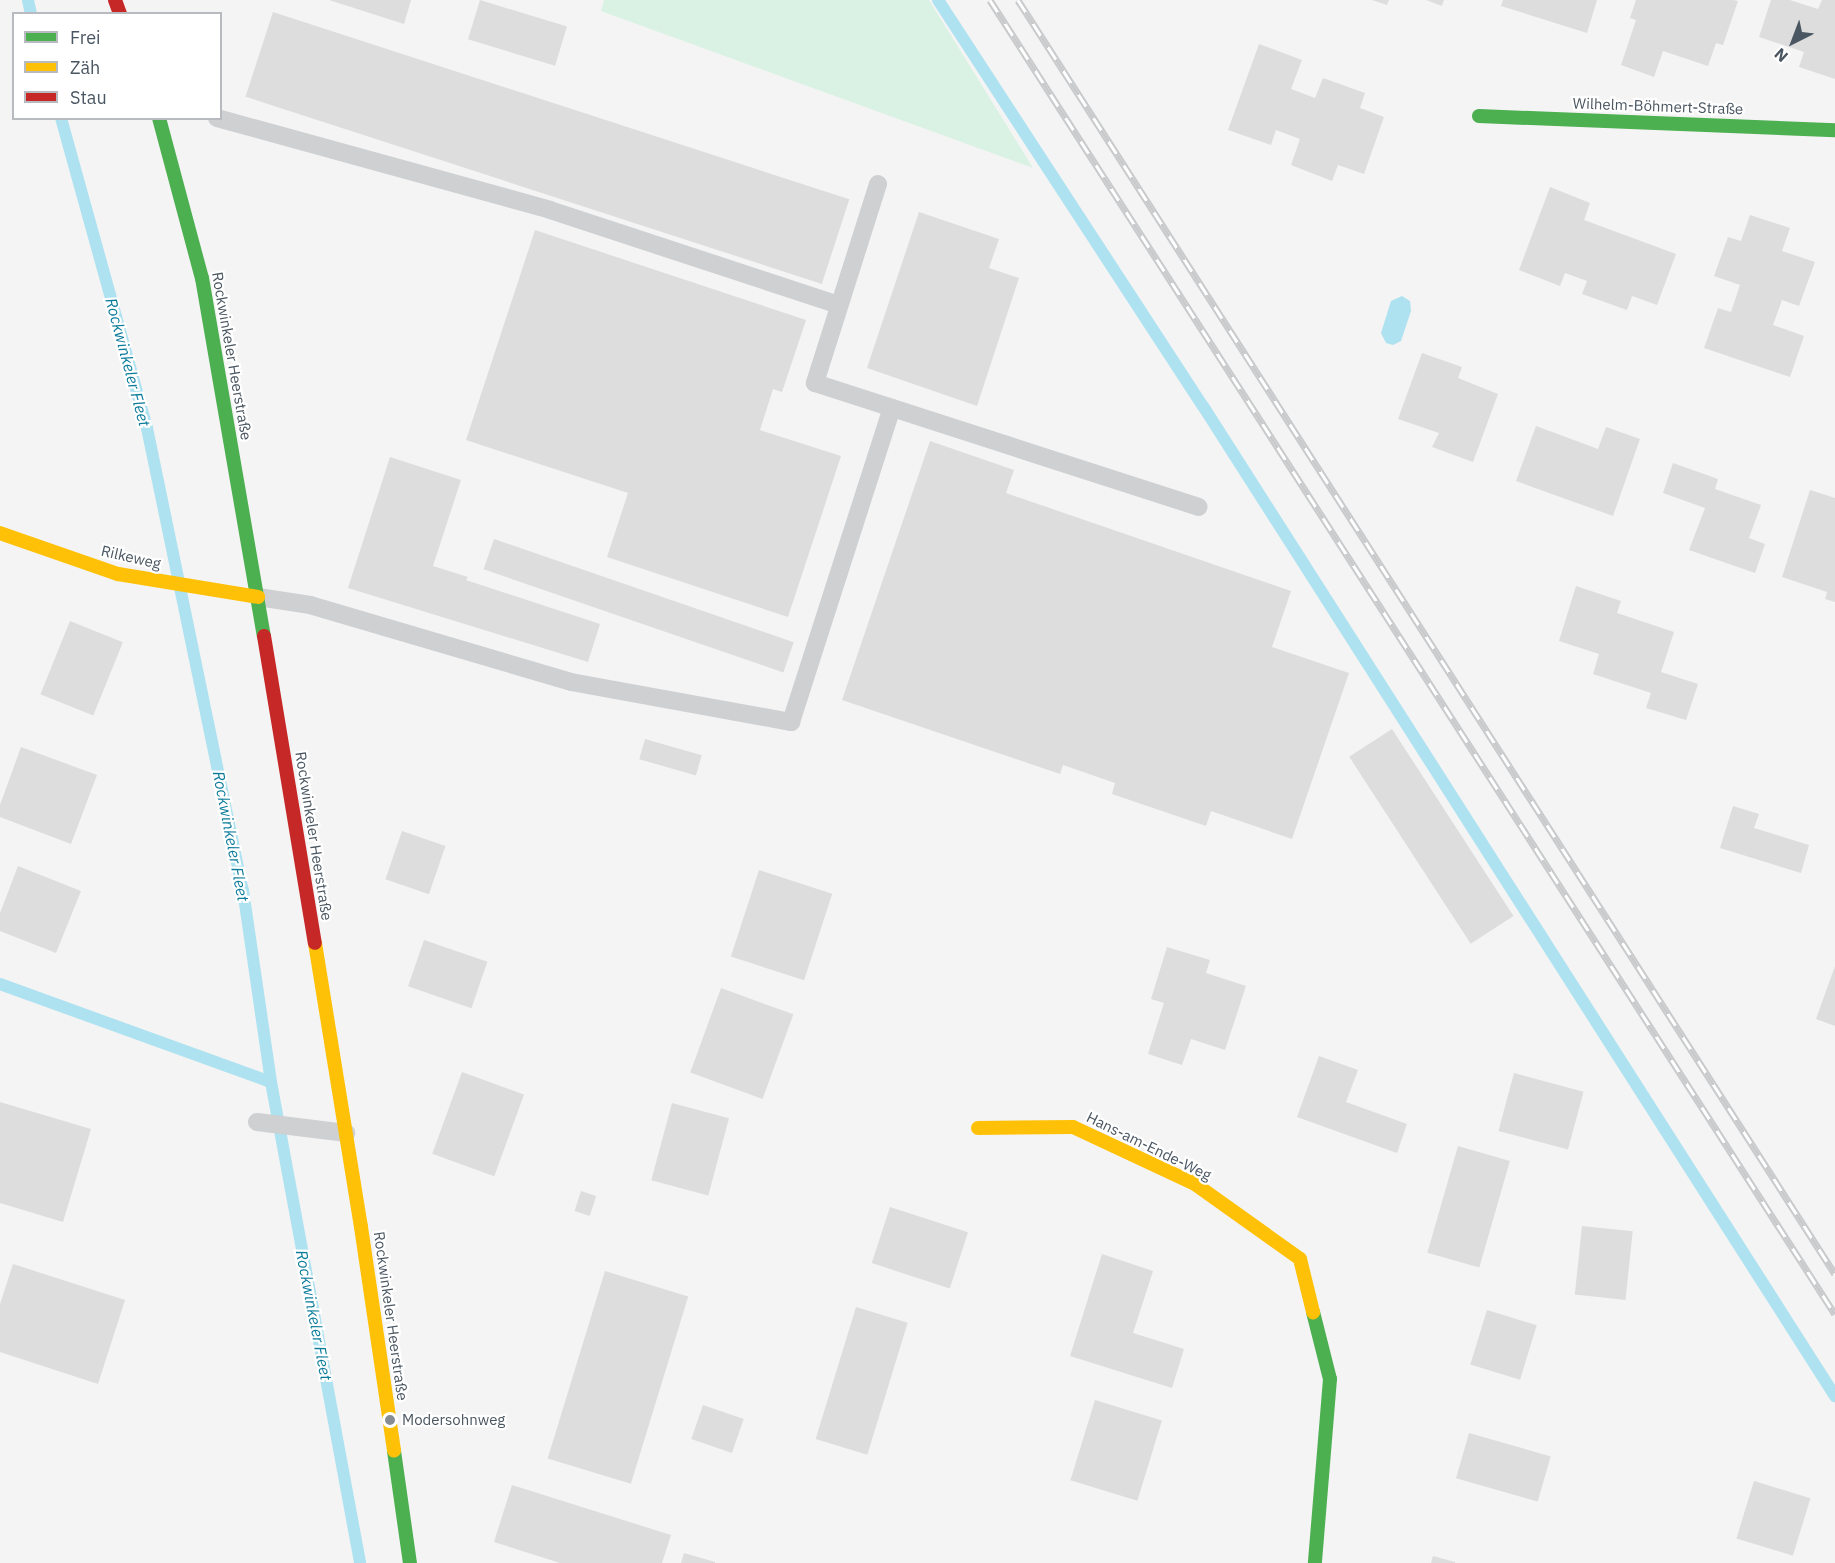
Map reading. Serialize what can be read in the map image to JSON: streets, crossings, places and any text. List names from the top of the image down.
{
  "streets": {
    "main road": [
      "Wilhelm-Böhmert-Straße",
      "Rockwinkeler Heerstraße",
      "Rilkeweg",
      "Hans-am-Ende-Weg"
    ]
  },
  "crossings": [
    ["Rockwinkeler Heerstraße", "Rilkeweg"]
  ],
  "water": ["Rockwinkeler Fleet"],
  "places": ["Modersohnweg"],
  "legend": ["Frei", "Zäh", "Stau"],
  "north": "bottom left"
}
